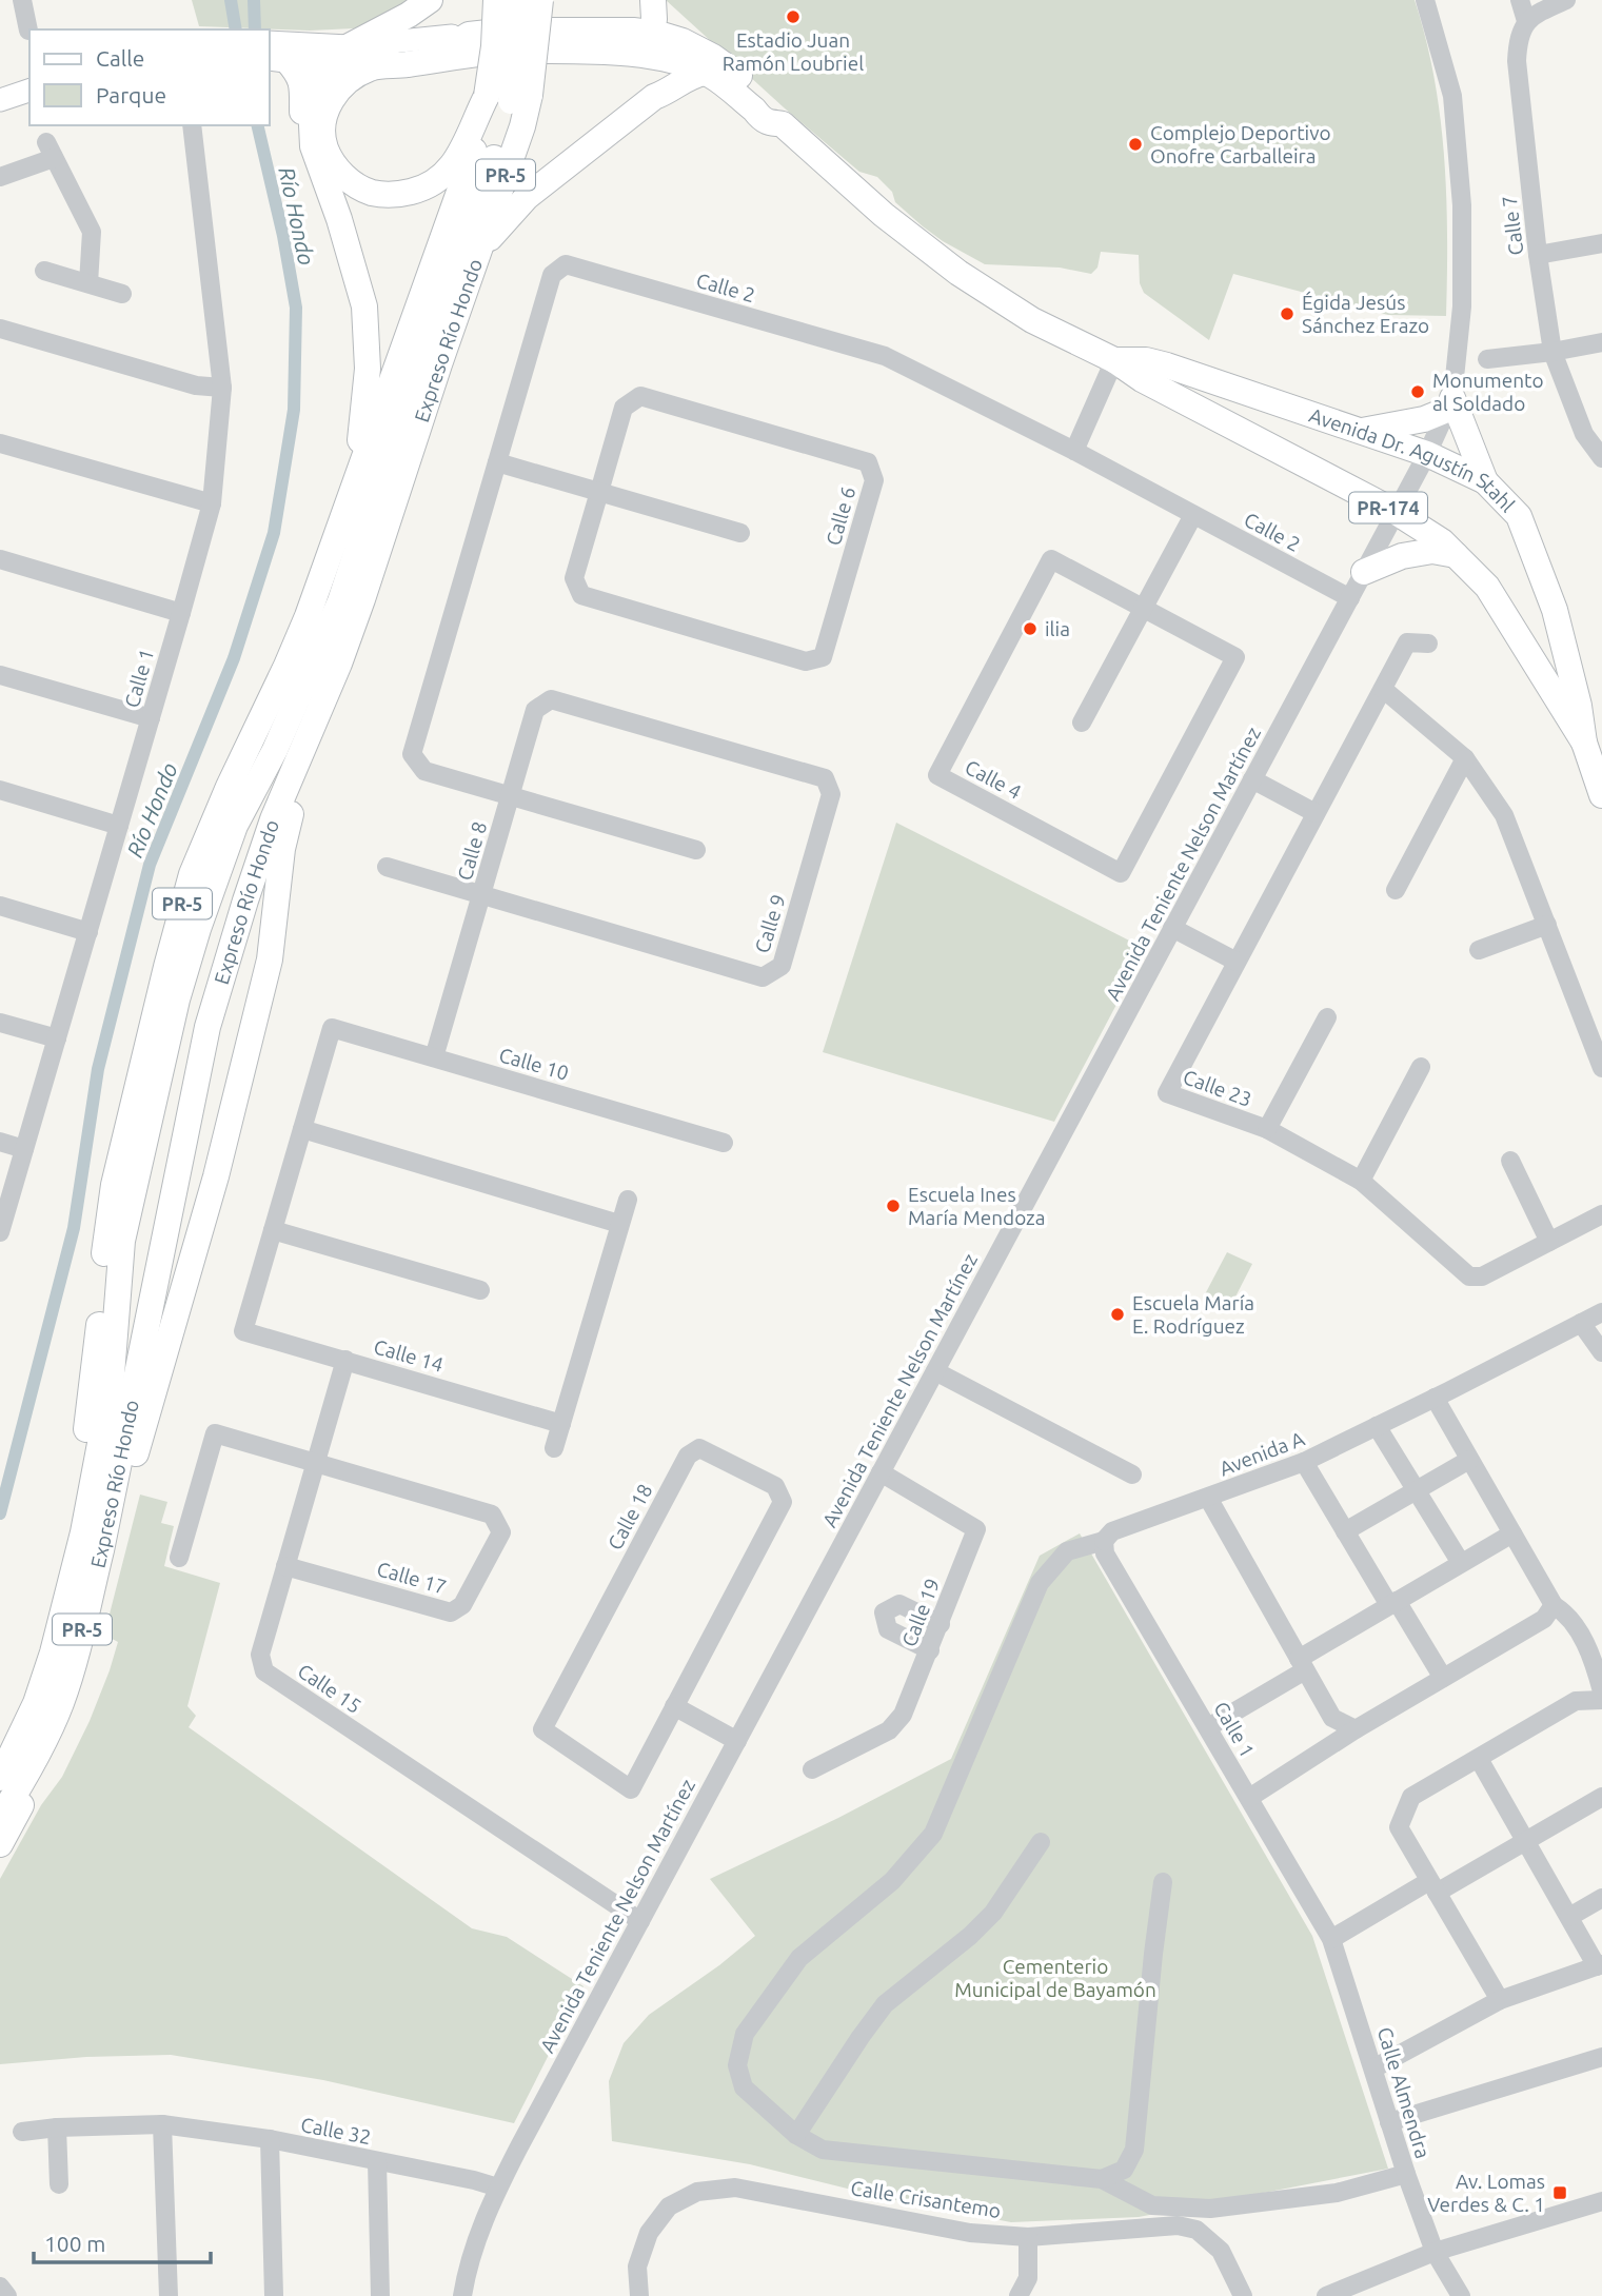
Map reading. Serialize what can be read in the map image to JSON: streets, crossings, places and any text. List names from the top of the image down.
{
  "streets": {
    "highway": [
      "PR-5",
      "Expreso Río Hondo",
      "Avenida Dr. Agustín Stahl",
      "PR-174"
    ],
    "street": [
      "Calle 7",
      "Calle 2",
      "Calle 6",
      "Calle 1",
      "Calle 4",
      "Calle 8",
      "Avenida Teniente Nelson Martínez",
      "Calle 9",
      "Calle 10",
      "Calle 23",
      "Calle 14",
      "Avenida A",
      "Calle 18",
      "Calle 17",
      "Calle 19",
      "Calle 15",
      "Calle Almendra",
      "Calle 32",
      "Calle Crisantemo"
    ]
  },
  "crossings": [
    ["Calle 2", "Calle 8"],
    ["Calle 2", "Avenida Teniente Nelson Martínez"],
    ["Avenida Dr. Agustín Stahl", "Avenida Teniente Nelson Martínez"],
    ["Calle 1", "Avenida A"],
    ["Calle 1", "Calle Almendra"],
    ["Calle 8", "Calle 9"],
    ["Calle 8", "Calle 10"],
    ["Avenida Teniente Nelson Martínez", "Calle 19"],
    ["Avenida Teniente Nelson Martínez", "Calle 15"],
    ["Avenida Teniente Nelson Martínez", "Calle 32"],
    ["Calle 14", "Calle 15"],
    ["Calle 17", "Calle 15"]
  ],
  "water": ["Río Hondo"],
  "parks": ["Cementerio Municipal de Bayamón"],
  "places": {
    "other": [
      "Estadio Juan Ramón Loubriel",
      "Complejo Deportivo Onofre Carballeira",
      "Égida Jesús Sánchez Erazo",
      "Monumento al Soldado",
      "ilia",
      "Escuela Ines María Mendoza",
      "Escuela María E. Rodríguez"
    ],
    "transit": ["Av. Lomas Verdes & C. 1"]
  },
  "legend": ["Calle", "Parque"],
  "scale_bar": "100 m"
}
